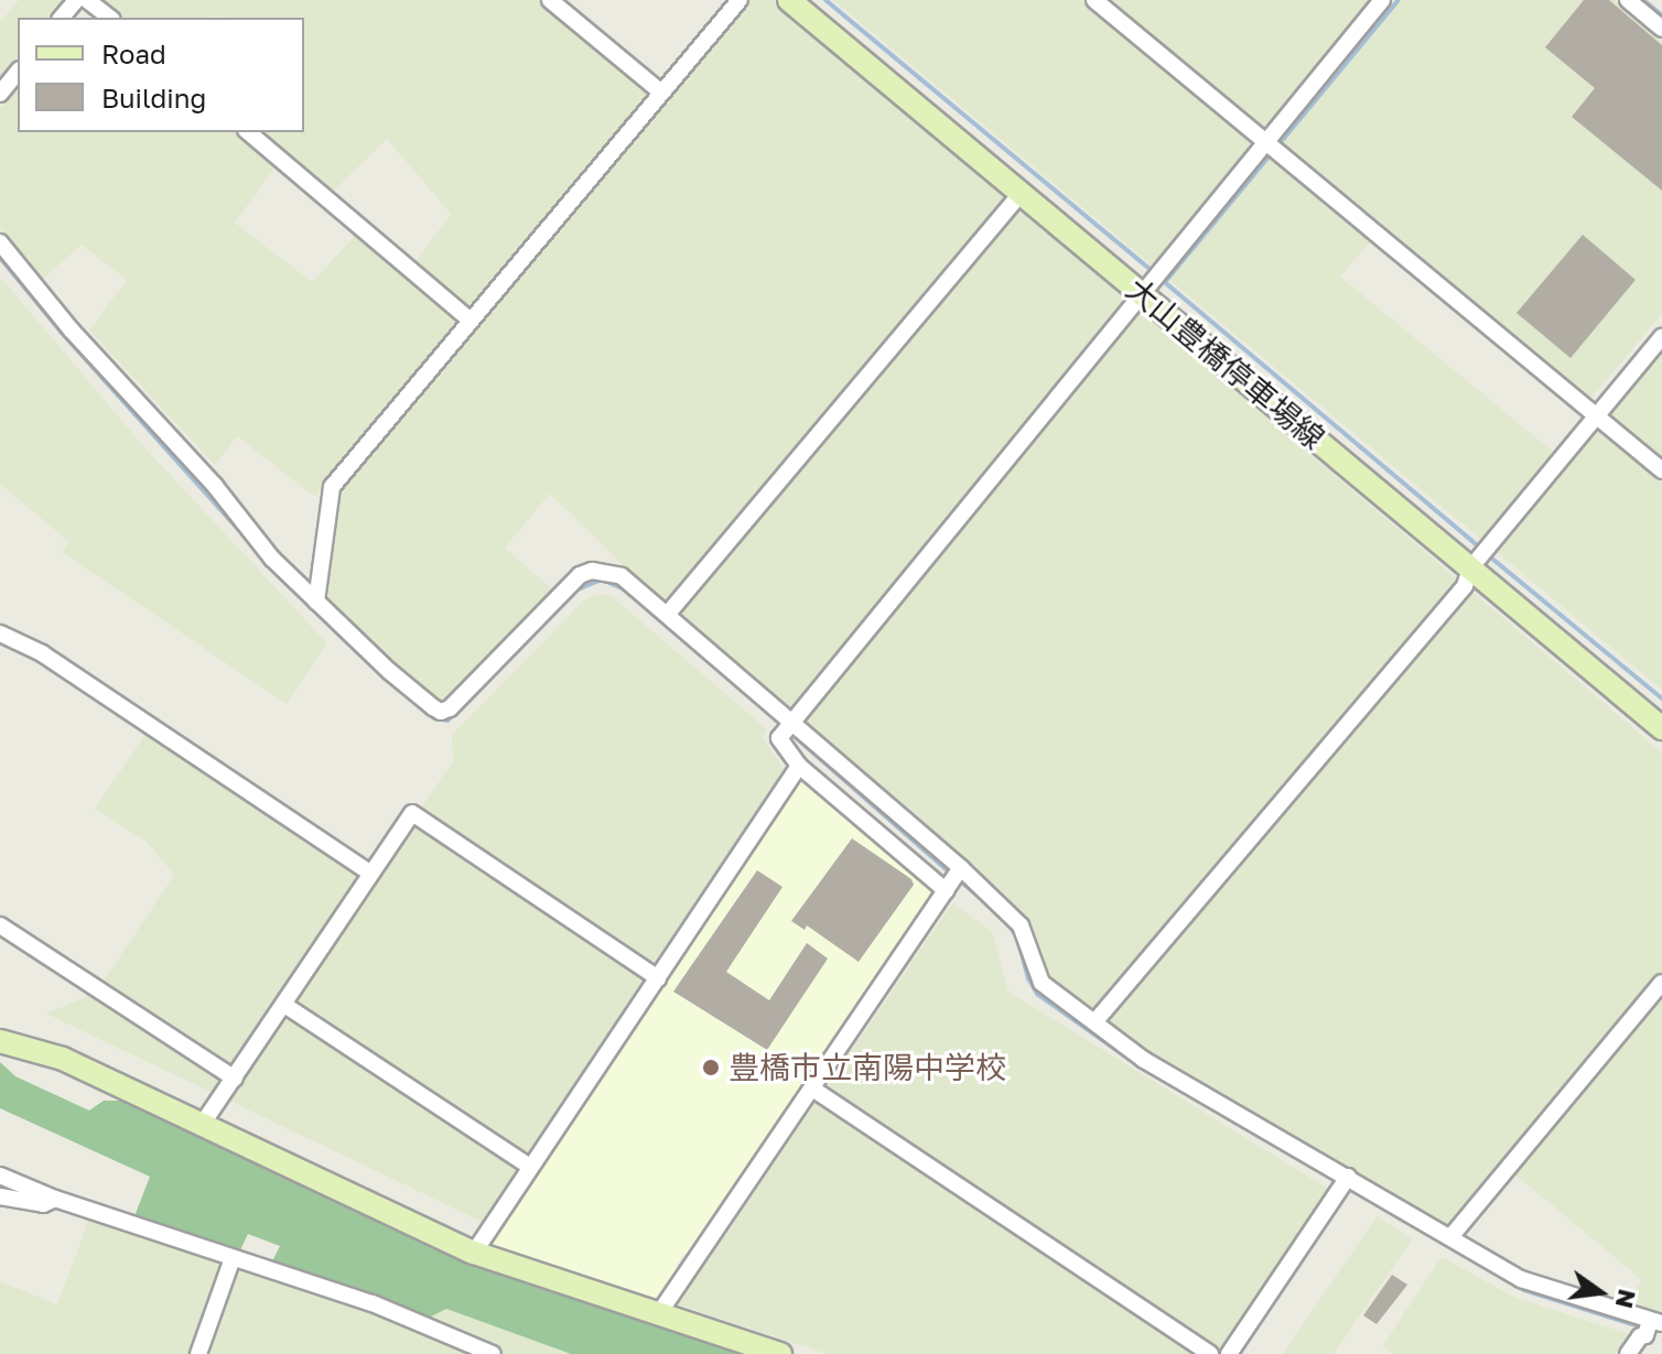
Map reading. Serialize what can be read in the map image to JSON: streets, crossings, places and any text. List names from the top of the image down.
{
  "streets": {
    "main road": ["大山豊橋停車場線"]
  },
  "places": ["豊橋市立南陽中学校"],
  "legend": ["Road", "Building"],
  "north": "right"
}
